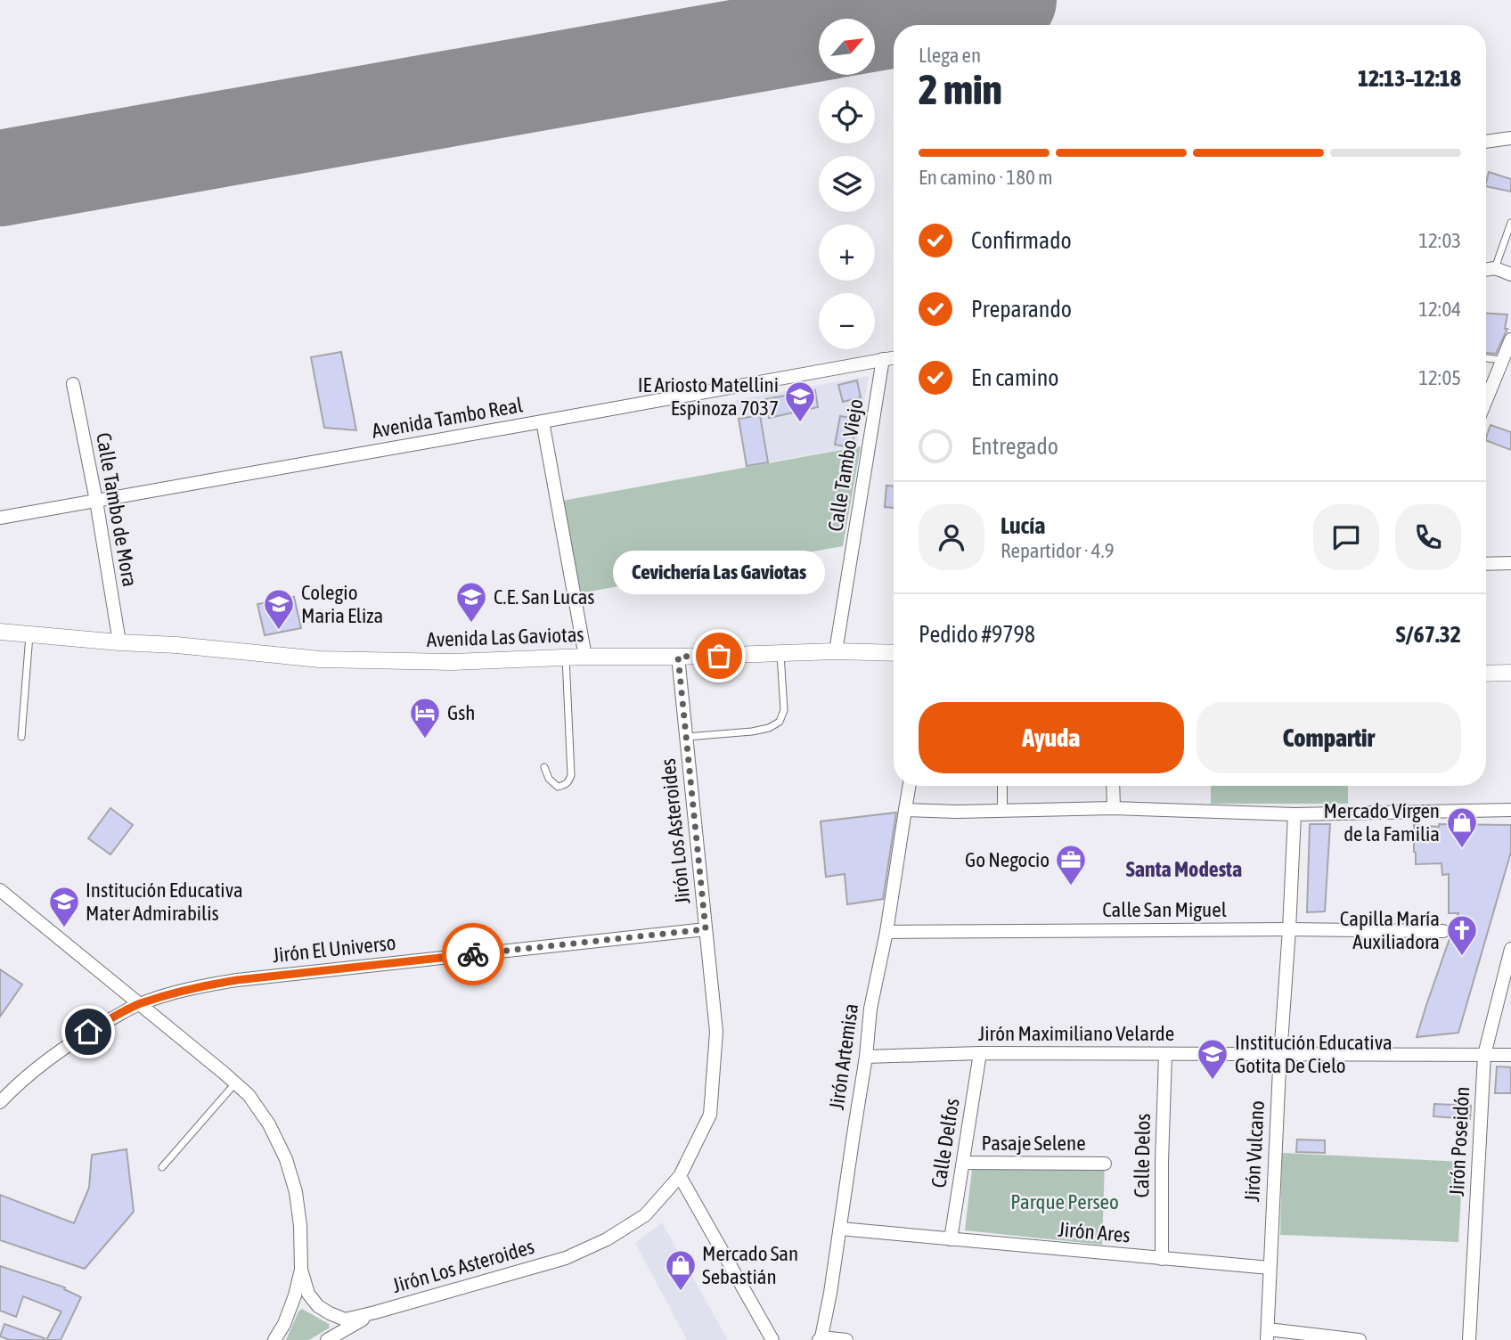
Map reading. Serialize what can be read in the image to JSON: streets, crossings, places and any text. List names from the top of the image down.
{
  "streets": {
    "street": [
      "Avenida Tambo Real",
      "Calle Tambo Viejo",
      "Calle Tambo de Mora",
      "Avenida Las Gaviotas",
      "Jirón Los Asteroides",
      "Calle San Miguel",
      "Jirón El Universo",
      "Jirón Maximiliano Velarde",
      "Jirón Artemisa",
      "Jirón Poseidón",
      "Calle Delfos",
      "Pasaje Selene",
      "Jirón Vulcano",
      "Calle Delos",
      "Jirón Ares"
    ]
  },
  "crossings": [
    ["Avenida Tambo Real", "Calle Tambo Viejo"],
    ["Avenida Tambo Real", "Calle Tambo de Mora"],
    ["Calle Tambo Viejo", "Avenida Las Gaviotas"],
    ["Calle Tambo de Mora", "Avenida Las Gaviotas"],
    ["Avenida Las Gaviotas", "Jirón Los Asteroides"],
    ["Jirón Los Asteroides", "Jirón El Universo"],
    ["Calle San Miguel", "Jirón Artemisa"],
    ["Calle San Miguel", "Jirón Vulcano"],
    ["Jirón Maximiliano Velarde", "Jirón Artemisa"],
    ["Jirón Maximiliano Velarde", "Jirón Poseidón"],
    ["Jirón Maximiliano Velarde", "Calle Delfos"],
    ["Jirón Maximiliano Velarde", "Jirón Vulcano"],
    ["Jirón Maximiliano Velarde", "Calle Delos"],
    ["Jirón Artemisa", "Jirón Ares"],
    ["Calle Delfos", "Pasaje Selene"],
    ["Calle Delfos", "Jirón Ares"],
    ["Jirón Vulcano", "Jirón Ares"],
    ["Calle Delos", "Jirón Ares"]
  ],
  "districts": ["Santa Modesta"],
  "parks": ["Parque Perseo"],
  "places": {
    "school or university": [
      "IE Ariosto Matellini Espinoza 7037",
      "C.E. San Lucas",
      "Colegio Maria Eliza",
      "Institución Educativa Mater Admirabilis",
      "Institución Educativa Gotita De Cielo"
    ],
    "other": ["Cevichería Las Gaviotas"],
    "hotel": ["Gsh"],
    "shop": ["Mercado Vírgen de la Familia", "Mercado San Sebastián"],
    "office": ["Go Negocio"],
    "church": ["Capilla María Auxiliadora"]
  },
  "north": "top right",
  "page": {
    "map_buttons": ["+", "−"],
    "heading": ["2 min", "Llega en", "12:13–12:18"],
    "panel": [
      "Lucía",
      "Repartidor · 4.9",
      "Pedido #9798",
      "S/67.32"
    ],
    "bar": "En camino · 180 m",
    "list": [
      ["Confirmado", "12:03"],
      ["Preparando", "12:04"],
      ["En camino", "12:05"],
      "Entregado"
    ],
    "bubble": "Cevichería Las Gaviotas",
    "buttons": ["Ayuda", "Compartir"]
  }
}
